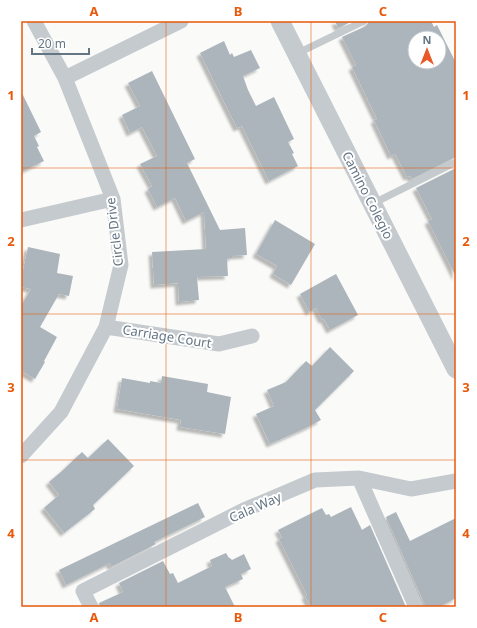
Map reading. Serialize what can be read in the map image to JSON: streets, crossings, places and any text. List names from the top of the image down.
{
  "streets": {
    "street": [
      "Camino Colegio",
      "Circle Drive",
      "Carriage Court",
      "Cala Way"
    ]
  },
  "crossings": [
    ["Circle Drive", "Carriage Court"]
  ],
  "scale_bar": "20 m",
  "north": "top",
  "grid": {
    "columns": ["A", "B", "C"],
    "rows": [
      "1",
      "2",
      "3",
      "4"
    ]
  }
}
